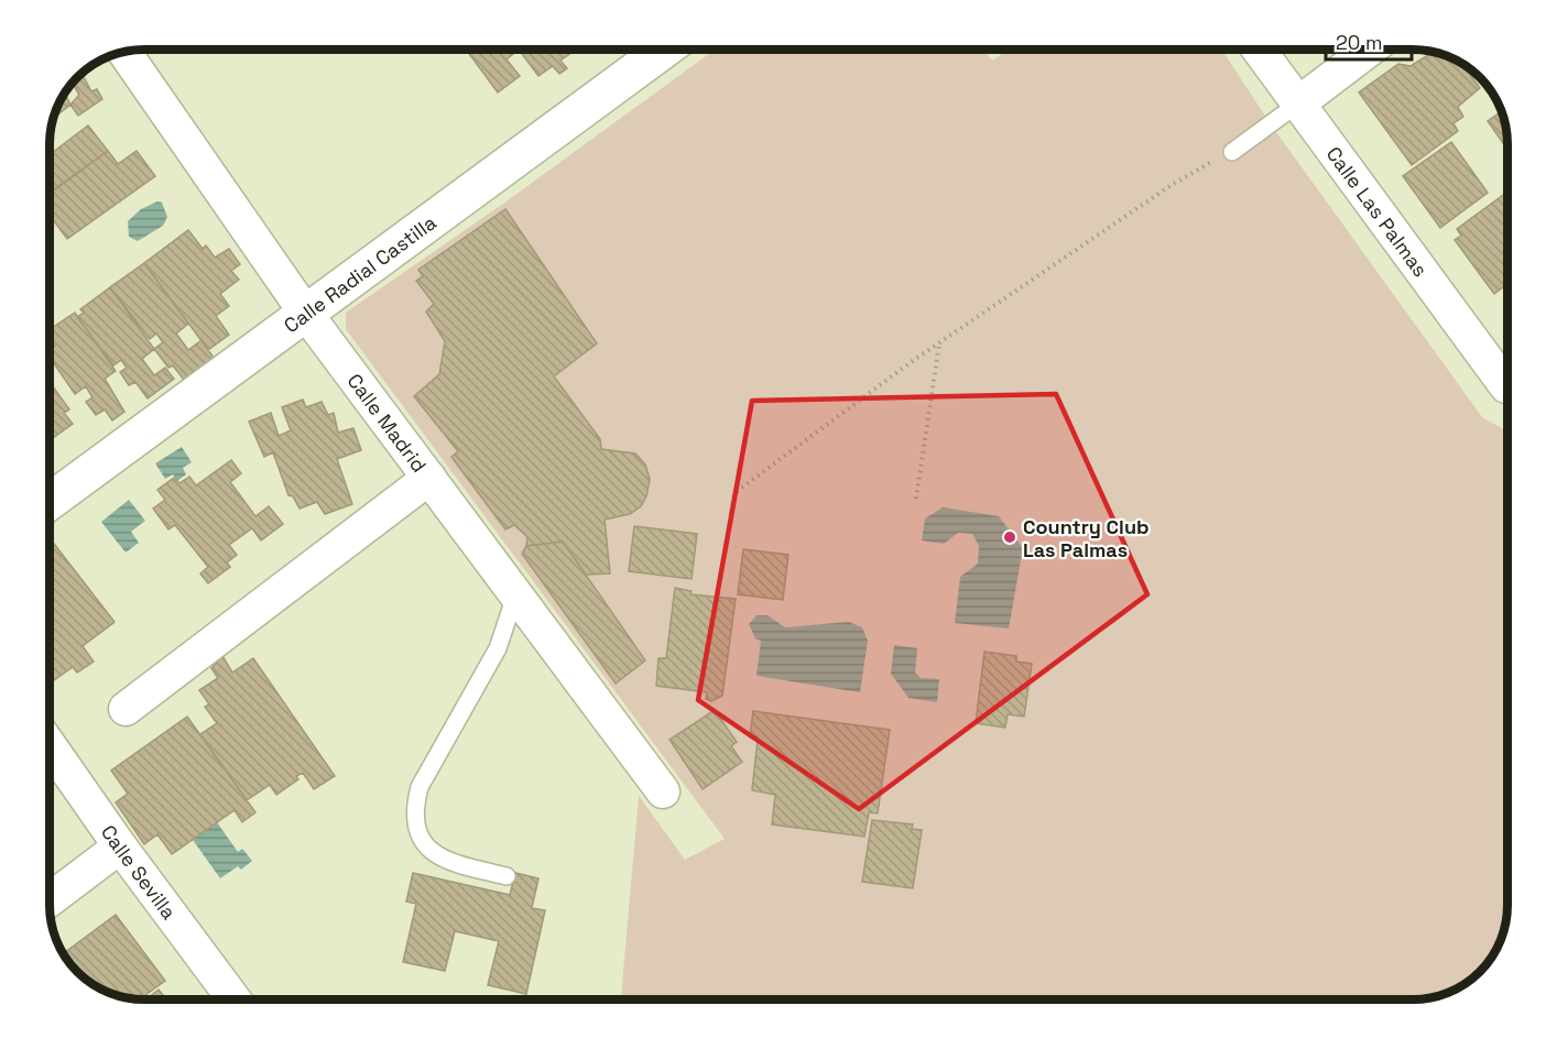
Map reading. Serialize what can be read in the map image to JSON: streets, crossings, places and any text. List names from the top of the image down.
{
  "streets": {
    "street": [
      "Calle Las Palmas",
      "Calle Radial Castilla",
      "Calle Madrid",
      "Calle Sevilla"
    ]
  },
  "crossings": [
    ["Calle Radial Castilla", "Calle Madrid"]
  ],
  "places": ["Country Club Las Palmas"],
  "scale_bar": "20 m"
}
